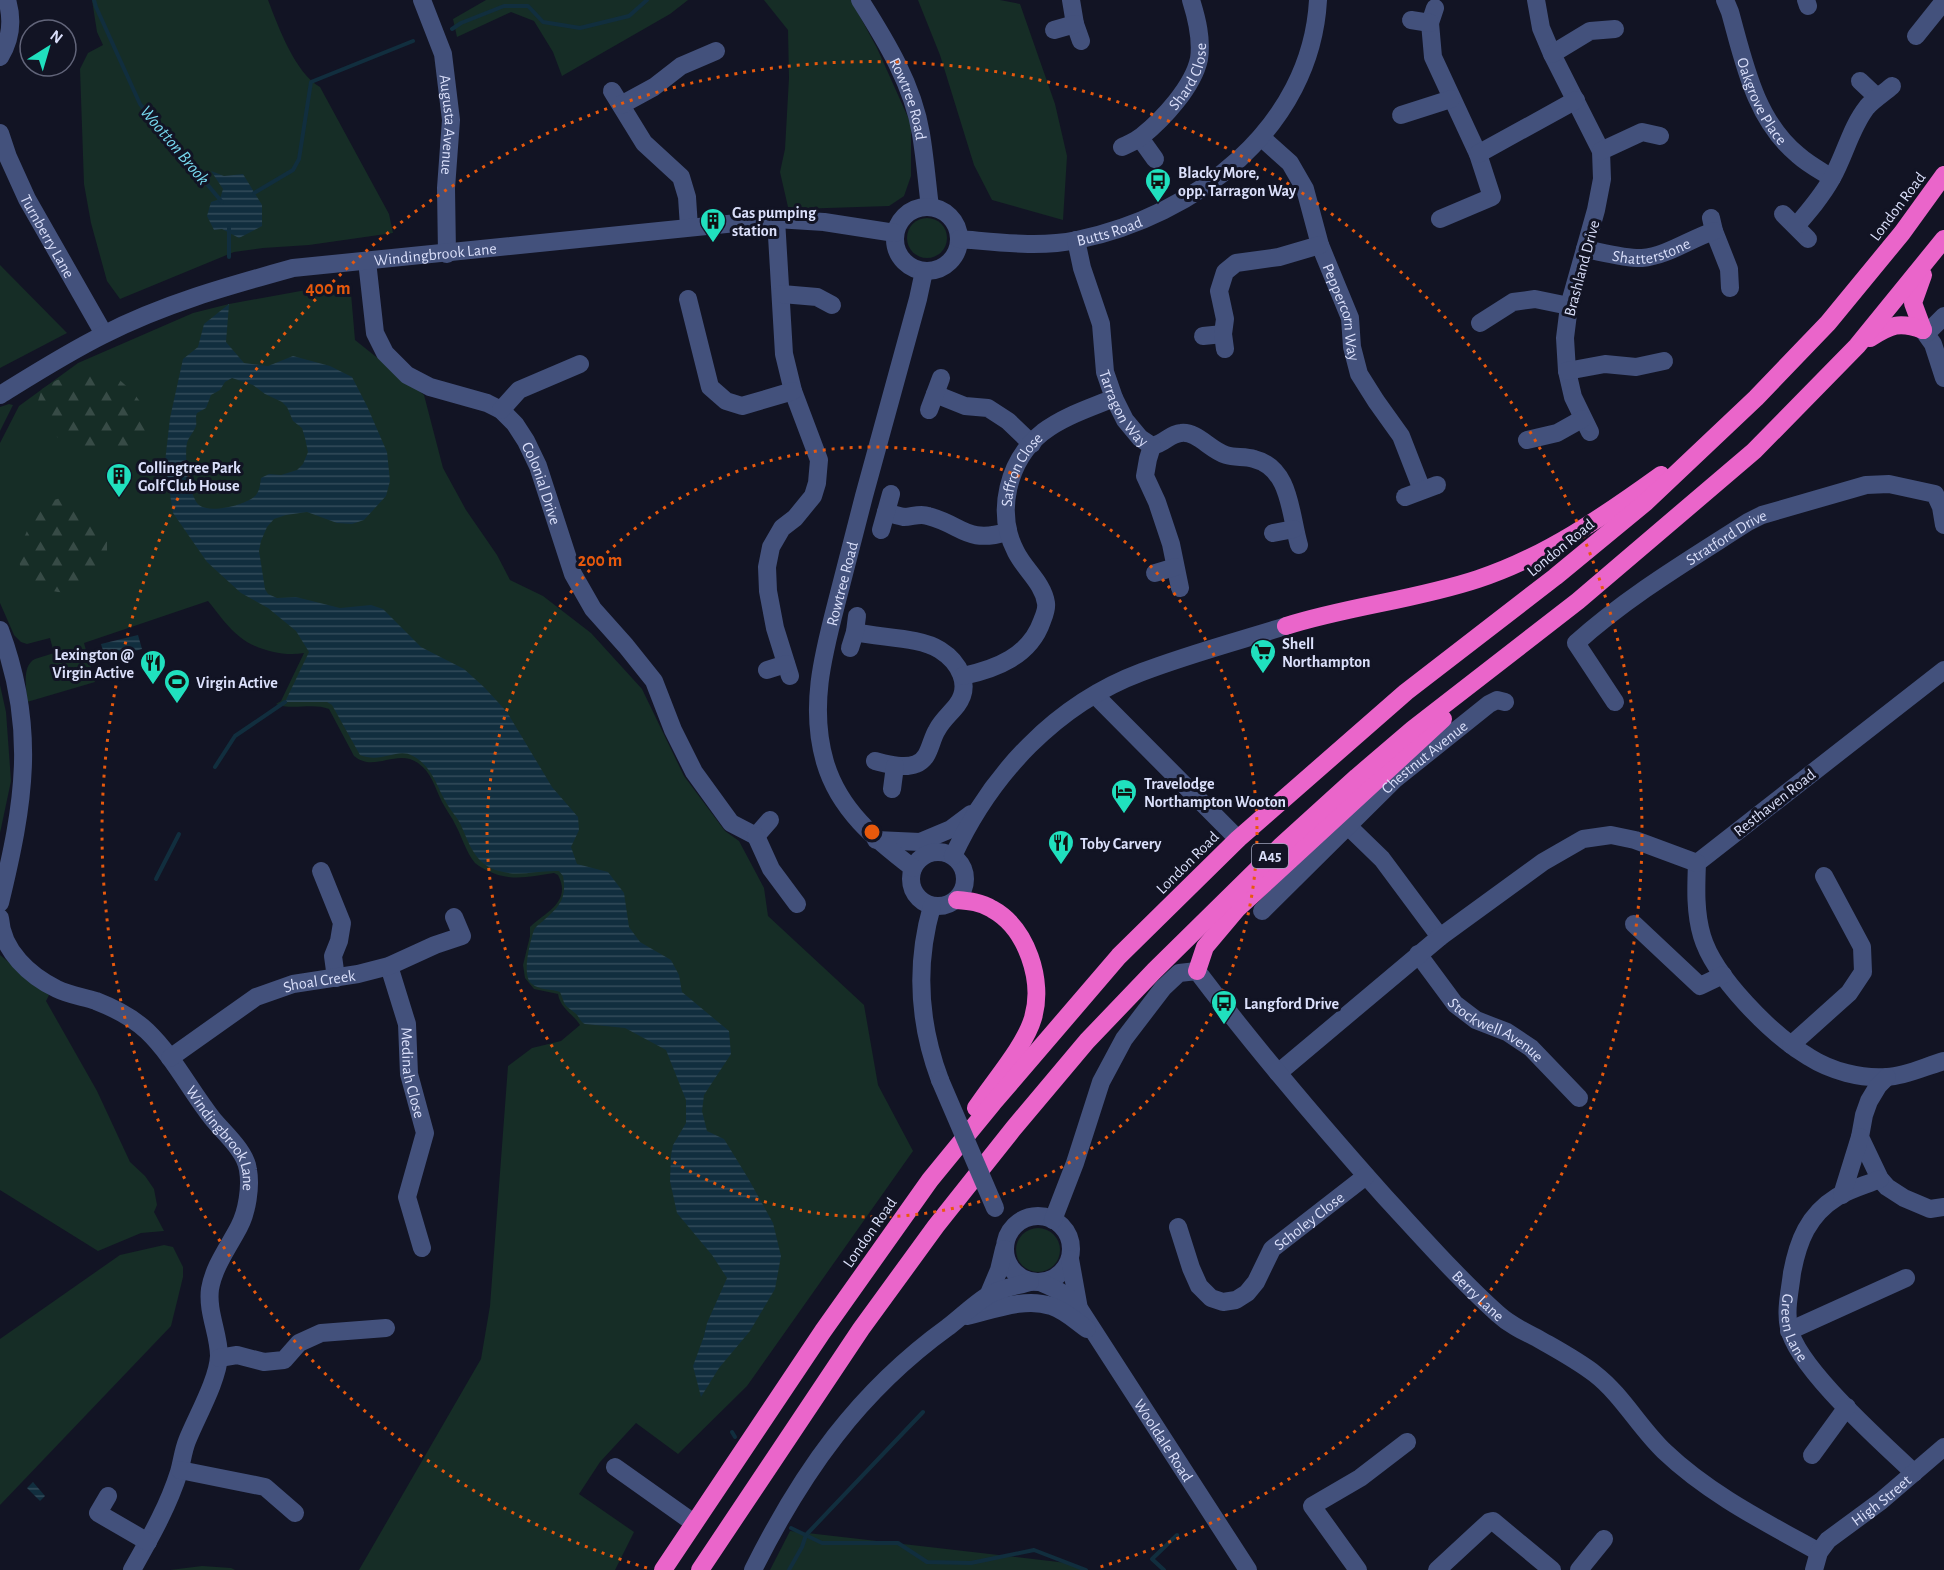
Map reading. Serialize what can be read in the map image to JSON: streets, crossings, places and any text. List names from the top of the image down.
{
  "streets": {
    "highway": ["London Road", "A45"],
    "street": [
      "Shard Close",
      "Rowtree Road",
      "Oakgrove Place",
      "Augusta Avenue",
      "Butts Road",
      "Turnberry Lane",
      "Shatterstone",
      "Windingbrook Lane",
      "Brashland Drive",
      "Peppercorn Way",
      "Tarragon Way",
      "Saffron Close",
      "Colonial Drive",
      "Stratford Drive",
      "Chestnut Avenue",
      "Resthaven Road",
      "Shoal Creek",
      "Stockwell Avenue",
      "Medinah Close",
      "Scholey Close",
      "Berry Lane",
      "Green Lane",
      "Wooldale Road",
      "High Street"
    ]
  },
  "crossings": [
    ["Rowtree Road", "Butts Road"],
    ["Rowtree Road", "Windingbrook Lane"],
    ["Augusta Avenue", "Windingbrook Lane"],
    ["Butts Road", "Windingbrook Lane"],
    ["Butts Road", "Peppercorn Way"],
    ["Butts Road", "Tarragon Way"],
    ["Turnberry Lane", "Windingbrook Lane"],
    ["Shatterstone", "Brashland Drive"],
    ["Windingbrook Lane", "Colonial Drive"],
    ["Windingbrook Lane", "Shoal Creek"],
    ["Tarragon Way", "Saffron Close"],
    ["Shoal Creek", "Medinah Close"],
    ["Scholey Close", "Berry Lane"],
    ["Berry Lane", "High Street"],
    ["Green Lane", "High Street"]
  ],
  "water": ["Wootton Brook"],
  "places": {
    "bus stop": ["Blacky More, opp. Tarragon Way", "Langford Drive"],
    "building": ["Gas pumping station", "Collingtree Park Golf Club House"],
    "supermarket": ["Shell Northampton"],
    "restaurant": ["Lexington @ Virgin Active", "Toby Carvery"],
    "sports": ["Virgin Active"],
    "hotel": ["Travelodge Northampton Wooton"]
  },
  "north": "top right",
  "rings": ["400 m", "200 m"]
}
